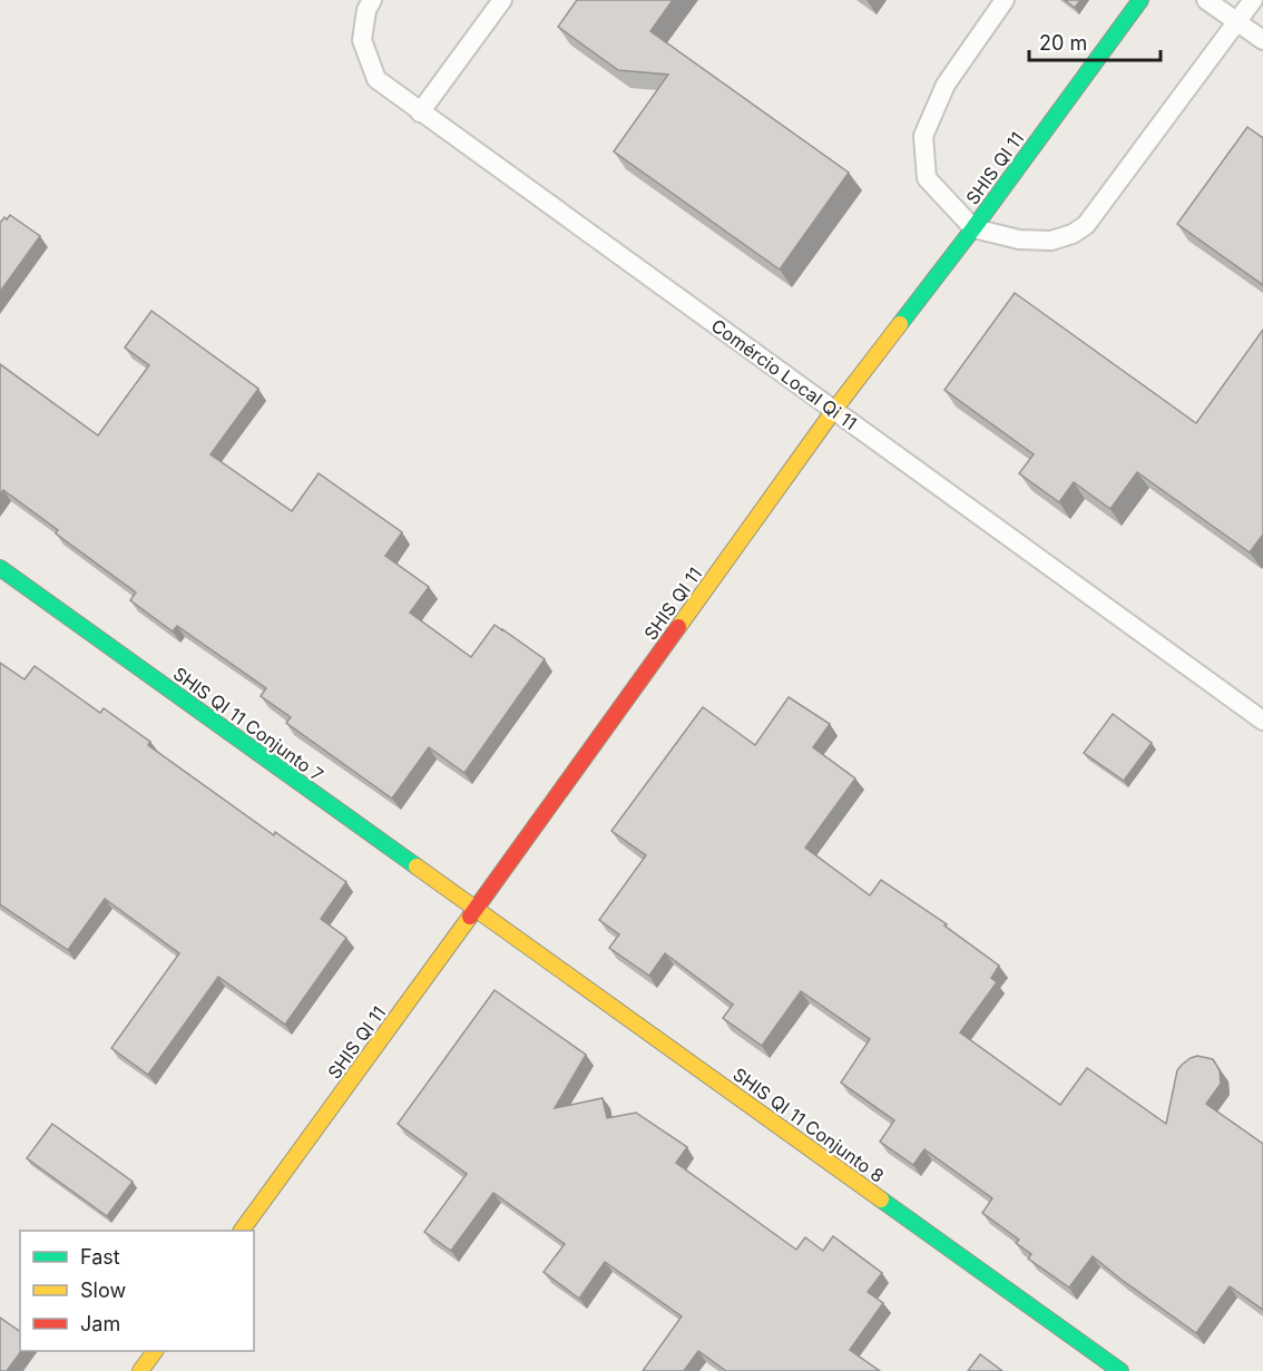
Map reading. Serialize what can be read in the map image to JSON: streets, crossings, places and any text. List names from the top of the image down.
{
  "streets": {
    "street": ["SHIS QI 11", "SHIS QI 11 Conjunto 7", "SHIS QI 11 Conjunto 8"],
    "lane": ["Comércio Local Qi 11"]
  },
  "crossings": [
    ["SHIS QI 11", "Comércio Local Qi 11"],
    ["SHIS QI 11", "SHIS QI 11 Conjunto 7"],
    ["SHIS QI 11", "SHIS QI 11 Conjunto 8"],
    ["SHIS QI 11 Conjunto 7", "SHIS QI 11 Conjunto 8"]
  ],
  "legend": ["Fast", "Slow", "Jam"],
  "scale_bar": "20 m"
}
